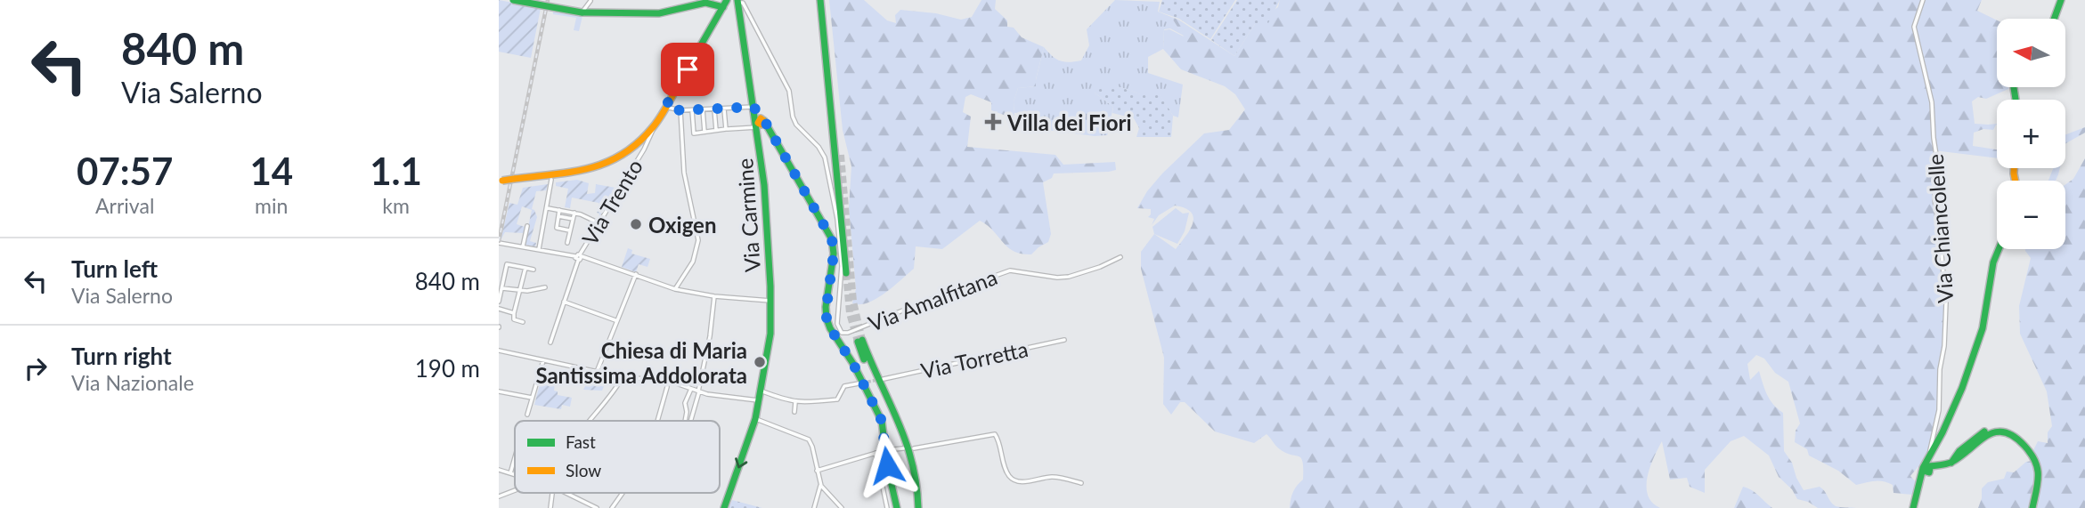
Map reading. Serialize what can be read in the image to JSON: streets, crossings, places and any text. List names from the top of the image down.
{
  "streets": {
    "main road": ["Via Carmine"],
    "street": [
      "Via Trento",
      "Via Chiancolelle",
      "Via Amalfitana",
      "Via Torretta"
    ]
  },
  "crossings": [
    ["Via Carmine", "Via Amalfitana"]
  ],
  "places": {
    "health": ["Villa dei Fiori"],
    "other": ["Oxigen", "Chiesa di Maria Santissima Addolorata"]
  },
  "legend": ["Fast", "Slow"],
  "north": "left",
  "page": {
    "turn": ["840 m", "Via Salerno"],
    "map_buttons": ["+", "−"],
    "eta": [
      "07:57",
      "Arrival",
      "14",
      "min",
      "1.1",
      "km"
    ],
    "list": [
      {
        "name": "Turn left",
        "note": "Via Salerno",
        "value": "840 m"
      },
      {
        "name": "Turn right",
        "note": "Via Nazionale",
        "value": "190 m"
      }
    ]
  }
}
